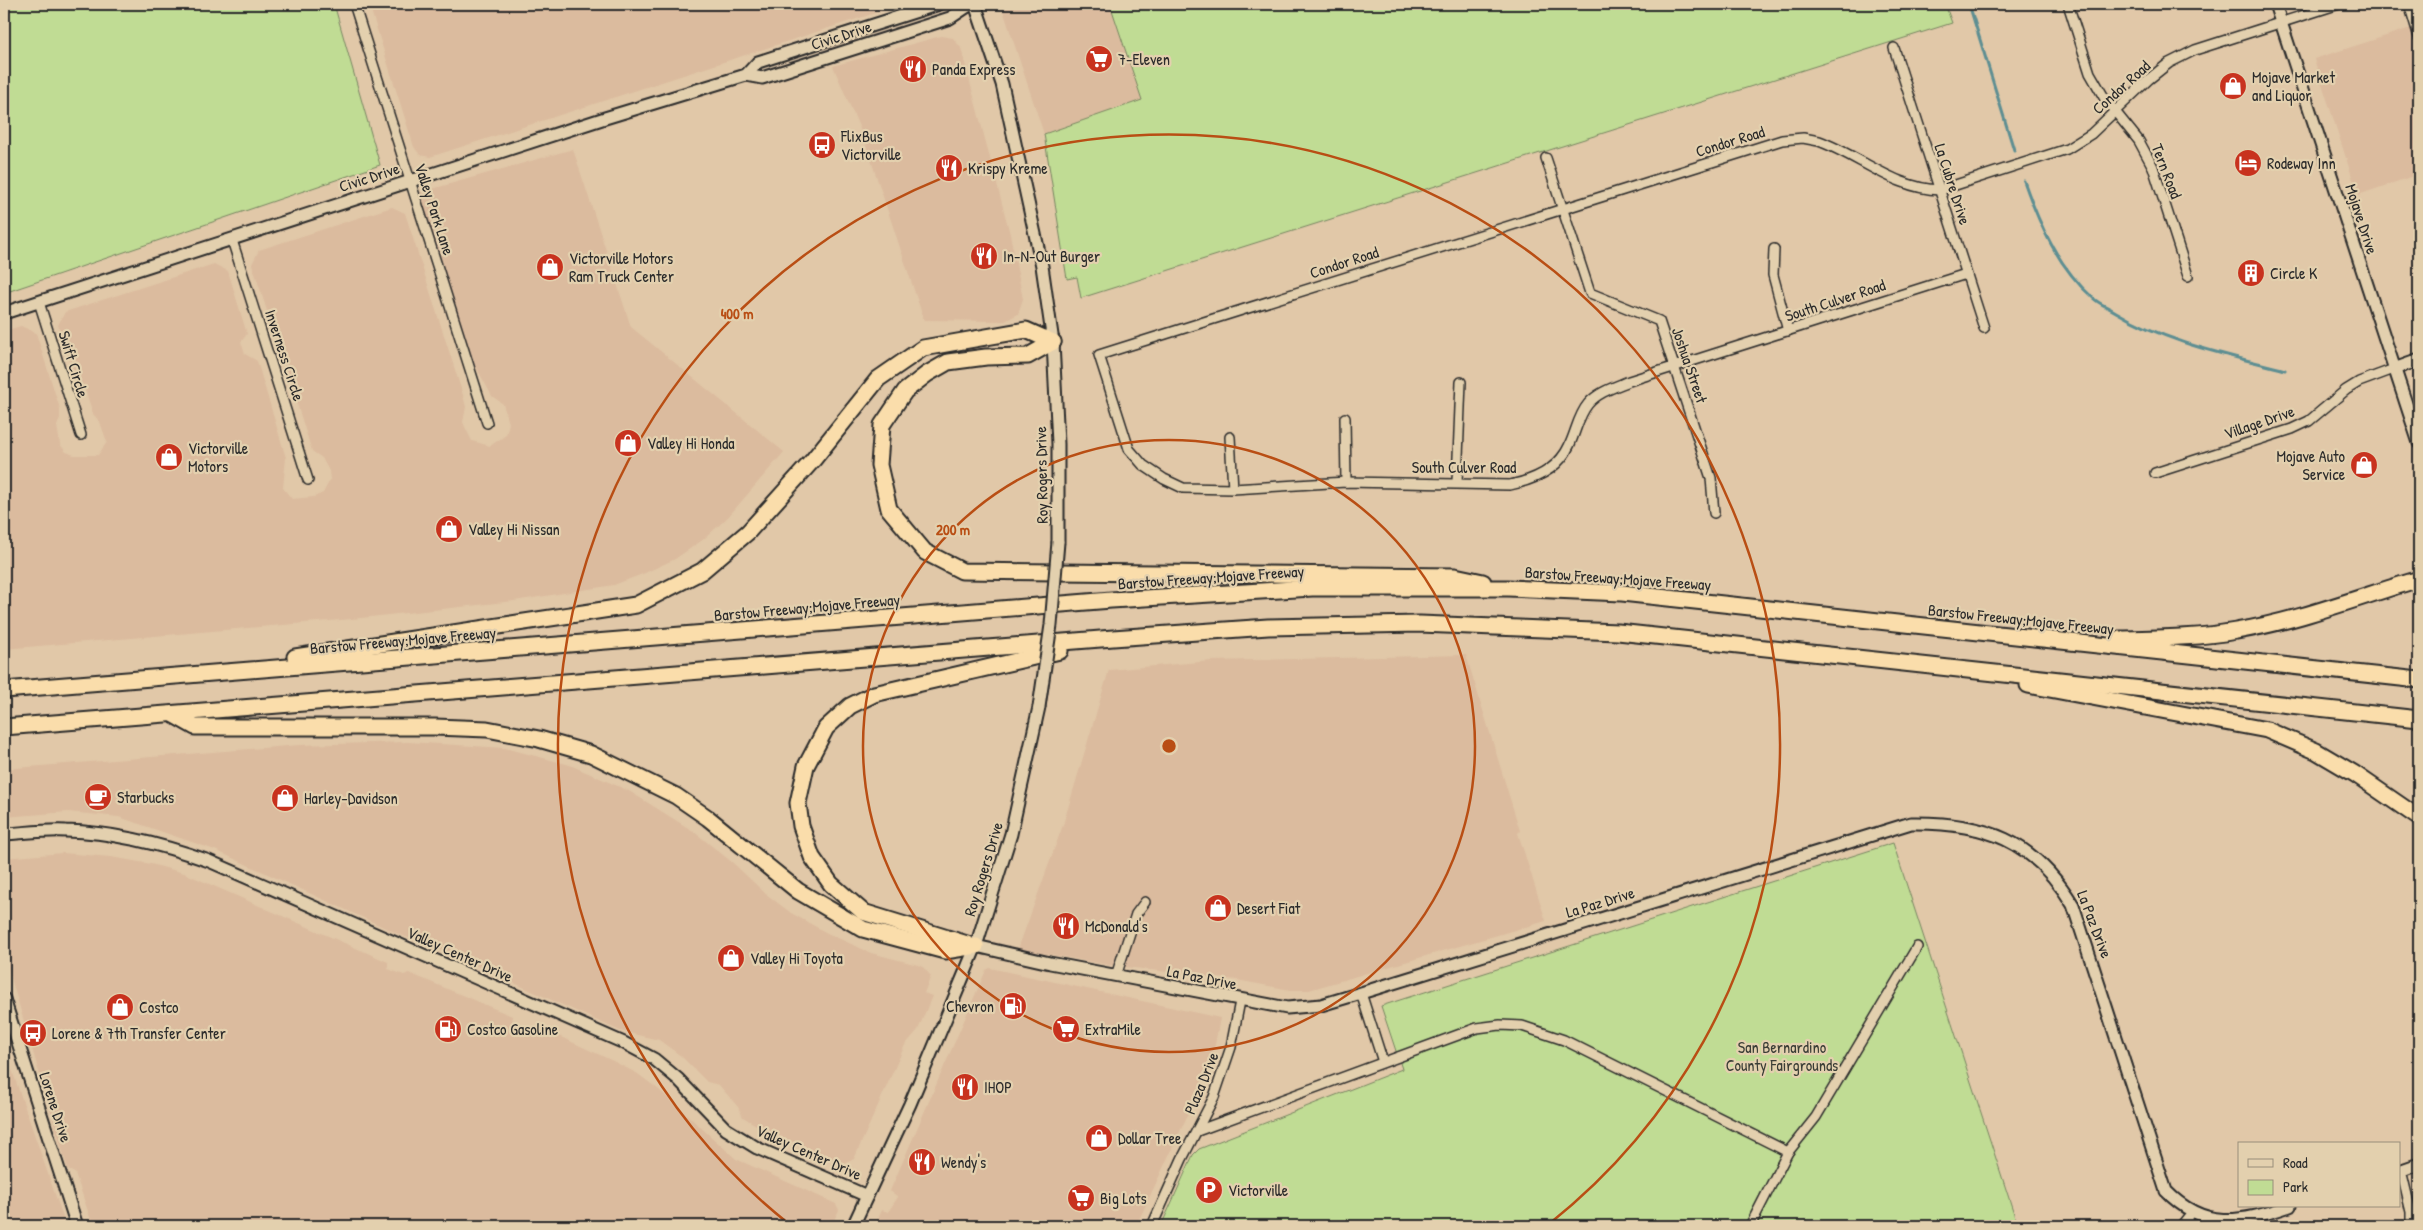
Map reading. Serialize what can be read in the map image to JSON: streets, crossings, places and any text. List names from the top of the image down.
{
  "streets": {
    "highway": ["Barstow Freeway;Mojave Freeway"],
    "street": [
      "Civic Drive",
      "Condor Road",
      "Tern Road",
      "La Cubre Drive",
      "Valley Park Lane",
      "Mojave Drive",
      "South Culver Road",
      "Inverness Circle",
      "Swift Circle",
      "Joshua Street",
      "Village Drive",
      "Roy Rogers Drive",
      "La Paz Drive",
      "Valley Center Drive",
      "Plaza Drive",
      "Lorene Drive"
    ]
  },
  "crossings": [
    ["Civic Drive", "Valley Park Lane"],
    ["Civic Drive", "Inverness Circle"],
    ["Civic Drive", "Swift Circle"],
    ["Condor Road", "Tern Road"],
    ["Condor Road", "La Cubre Drive"],
    ["Condor Road", "Mojave Drive"],
    ["Condor Road", "South Culver Road"],
    ["Condor Road", "Joshua Street"],
    ["La Cubre Drive", "South Culver Road"],
    ["Mojave Drive", "Village Drive"],
    ["South Culver Road", "Joshua Street"],
    ["Roy Rogers Drive", "La Paz Drive"],
    ["La Paz Drive", "Plaza Drive"]
  ],
  "parks": ["San Bernardino County Fairgrounds"],
  "places": {
    "supermarket": ["7-Eleven", "ExtraMile", "Big Lots"],
    "restaurant": [
      "Panda Express",
      "Krispy Kreme",
      "In-N-Out Burger",
      "McDonald's",
      "IHOP",
      "Wendy's"
    ],
    "shop": [
      "Mojave Market and Liquor",
      "Victorville Motors Ram Truck Center",
      "Valley Hi Honda",
      "Victorville Motors",
      "Mojave Auto Service",
      "Valley Hi Nissan",
      "Harley-Davidson",
      "Desert Fiat",
      "Valley Hi Toyota",
      "Costco",
      "Dollar Tree"
    ],
    "bus stop": ["FlixBus Victorville", "Lorene & 7th Transfer Center"],
    "hotel": ["Rodeway Inn"],
    "building": ["Circle K"],
    "cafe": ["Starbucks"],
    "fuel station": ["Chevron", "Costco Gasoline"],
    "parking": ["Victorville"]
  },
  "legend": ["Road", "Park"],
  "rings": ["400 m", "200 m"]
}
